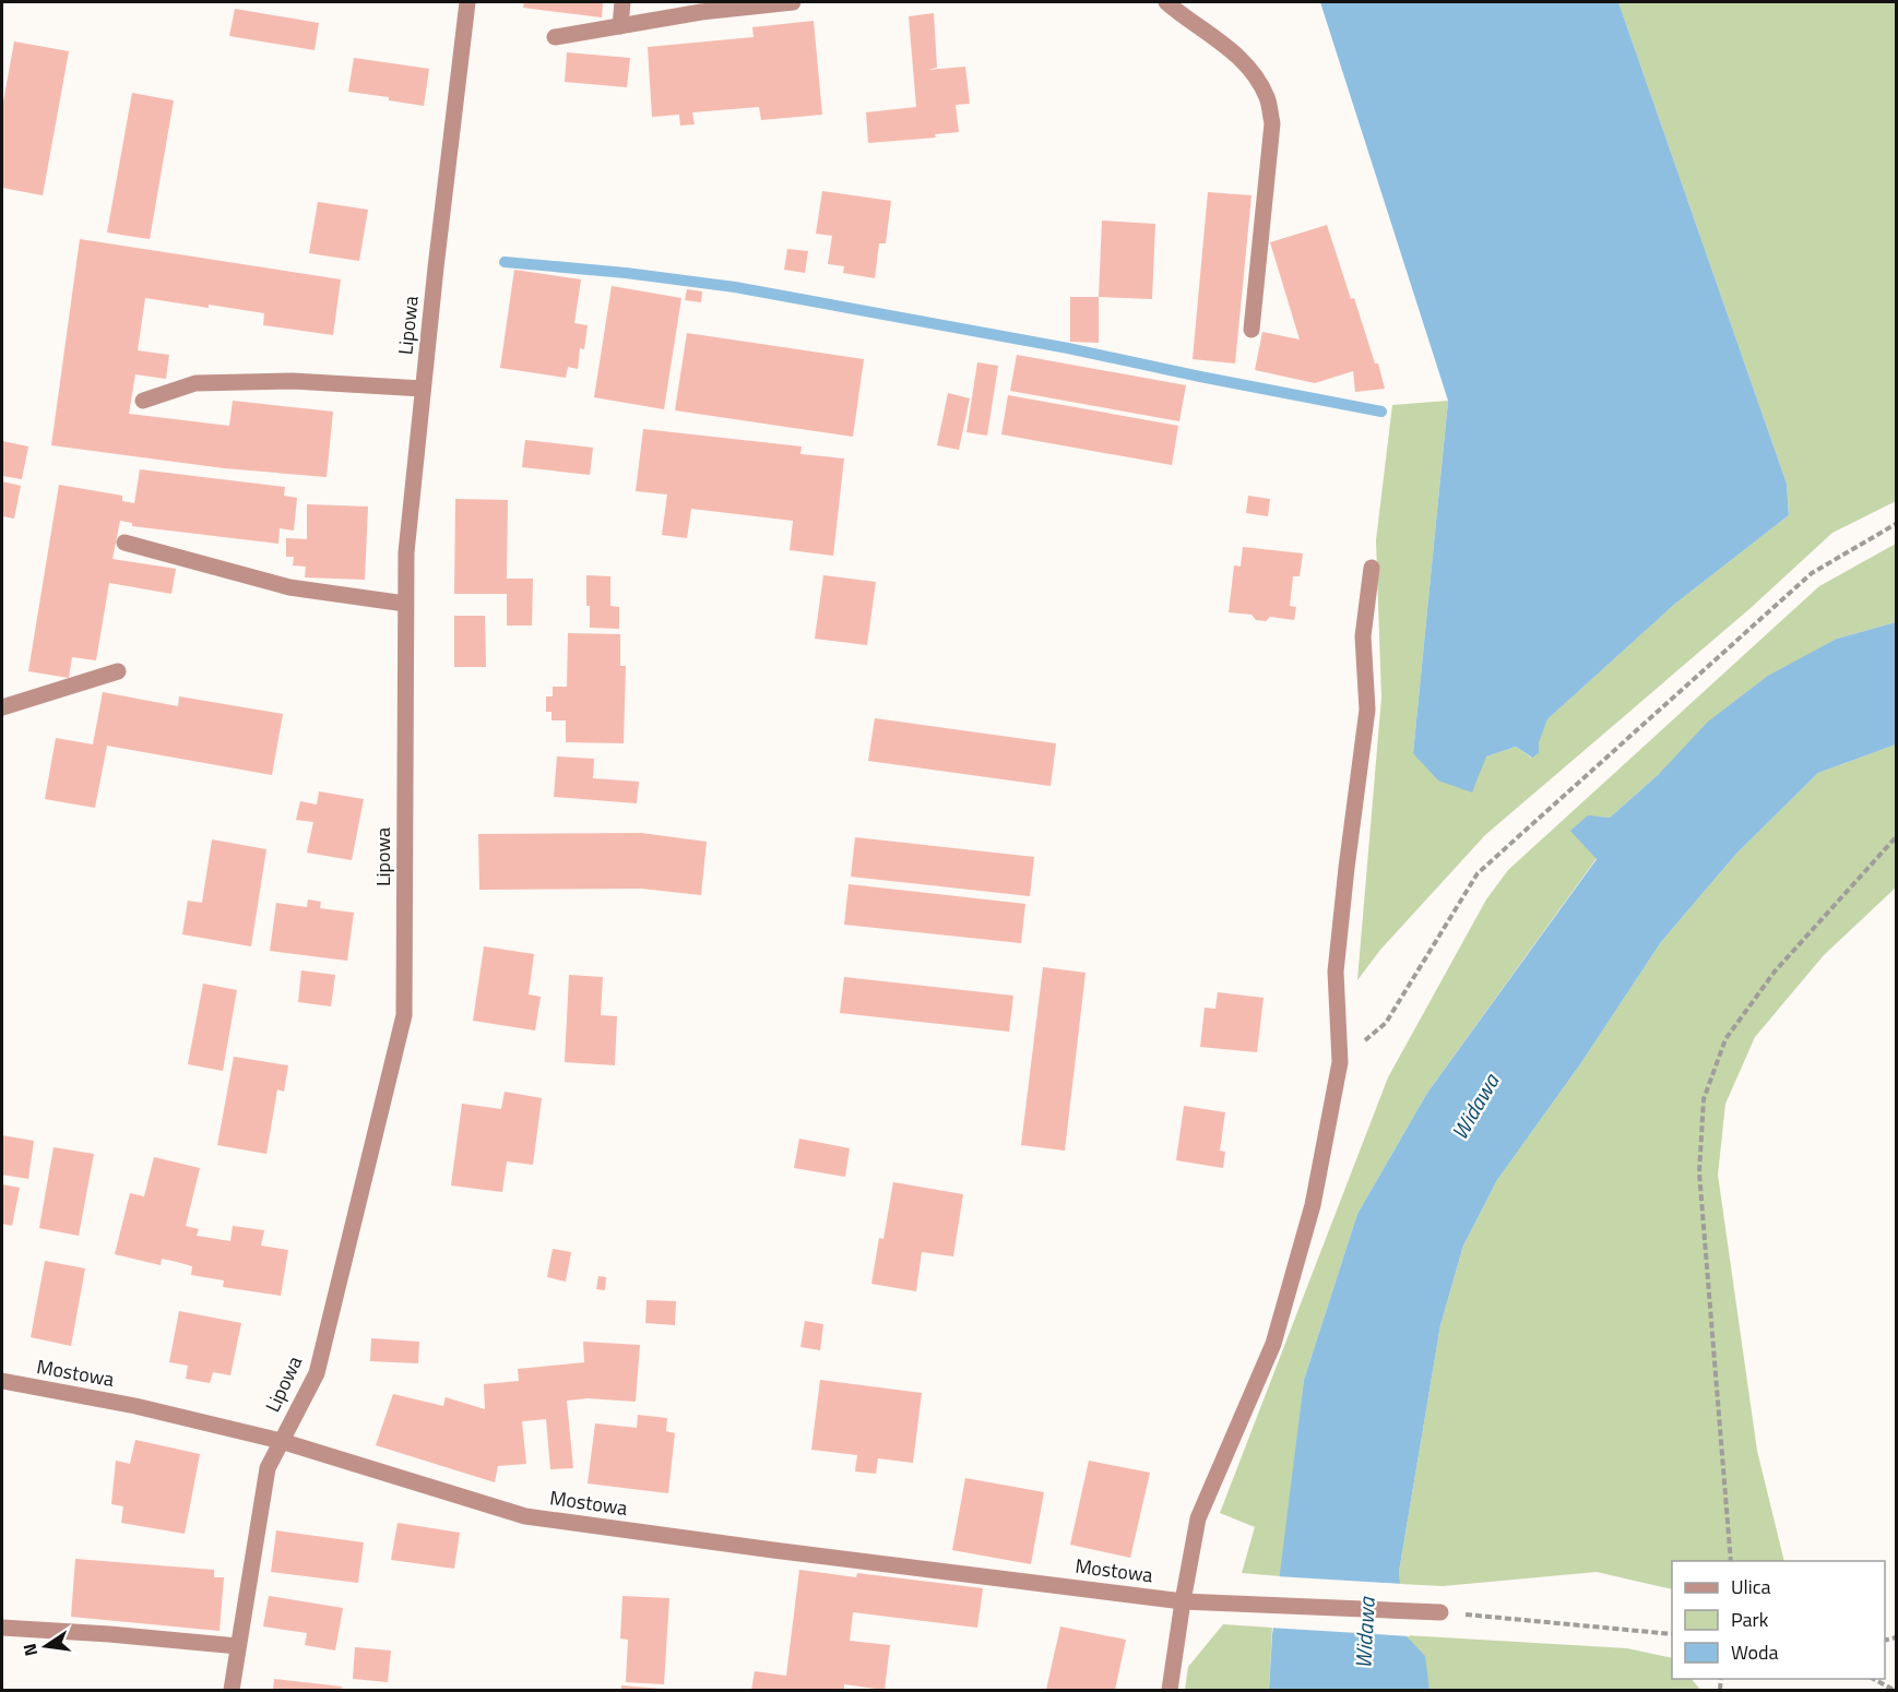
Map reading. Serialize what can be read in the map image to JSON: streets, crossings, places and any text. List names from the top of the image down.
{
  "streets": {
    "street": ["Lipowa", "Mostowa"]
  },
  "crossings": [
    ["Lipowa", "Mostowa"]
  ],
  "water": ["Widawa"],
  "legend": ["Ulica", "Park", "Woda"],
  "north": "left"
}
